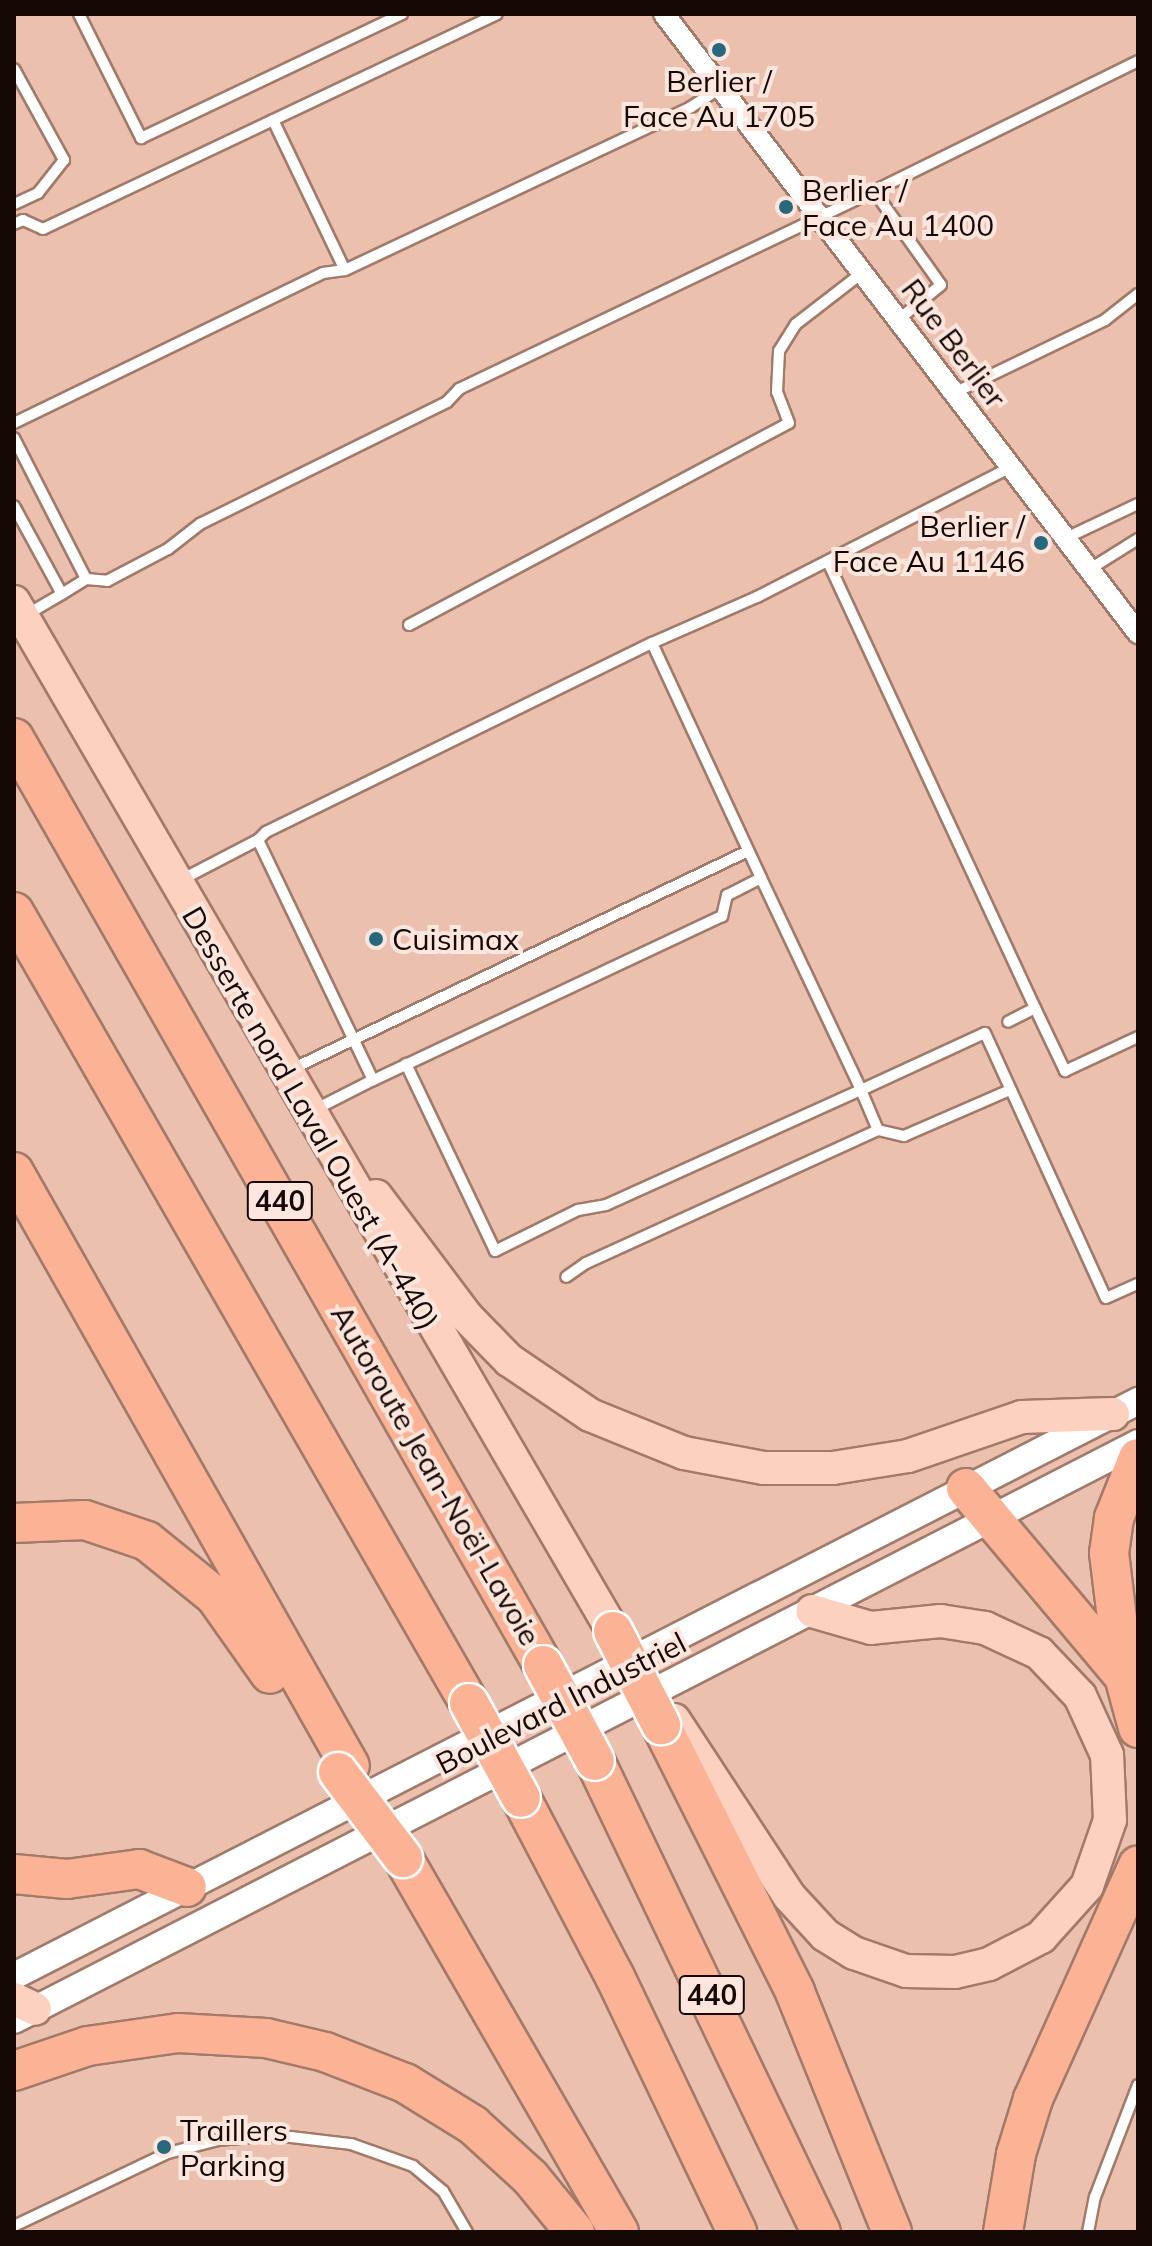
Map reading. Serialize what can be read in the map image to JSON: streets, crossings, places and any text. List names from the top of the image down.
{
  "streets": {
    "highway": ["440", "Autoroute Jean-Noël-Lavoie"],
    "main road": ["Desserte nord Laval Ouest (A-440)"],
    "street": ["Rue Berlier", "Boulevard Industriel"]
  },
  "places": [
    "Berlier / Face Au 1705",
    "Berlier / Face Au 1400",
    "Berlier / Face Au 1146",
    "Cuisimax",
    "Traillers Parking"
  ]
}
